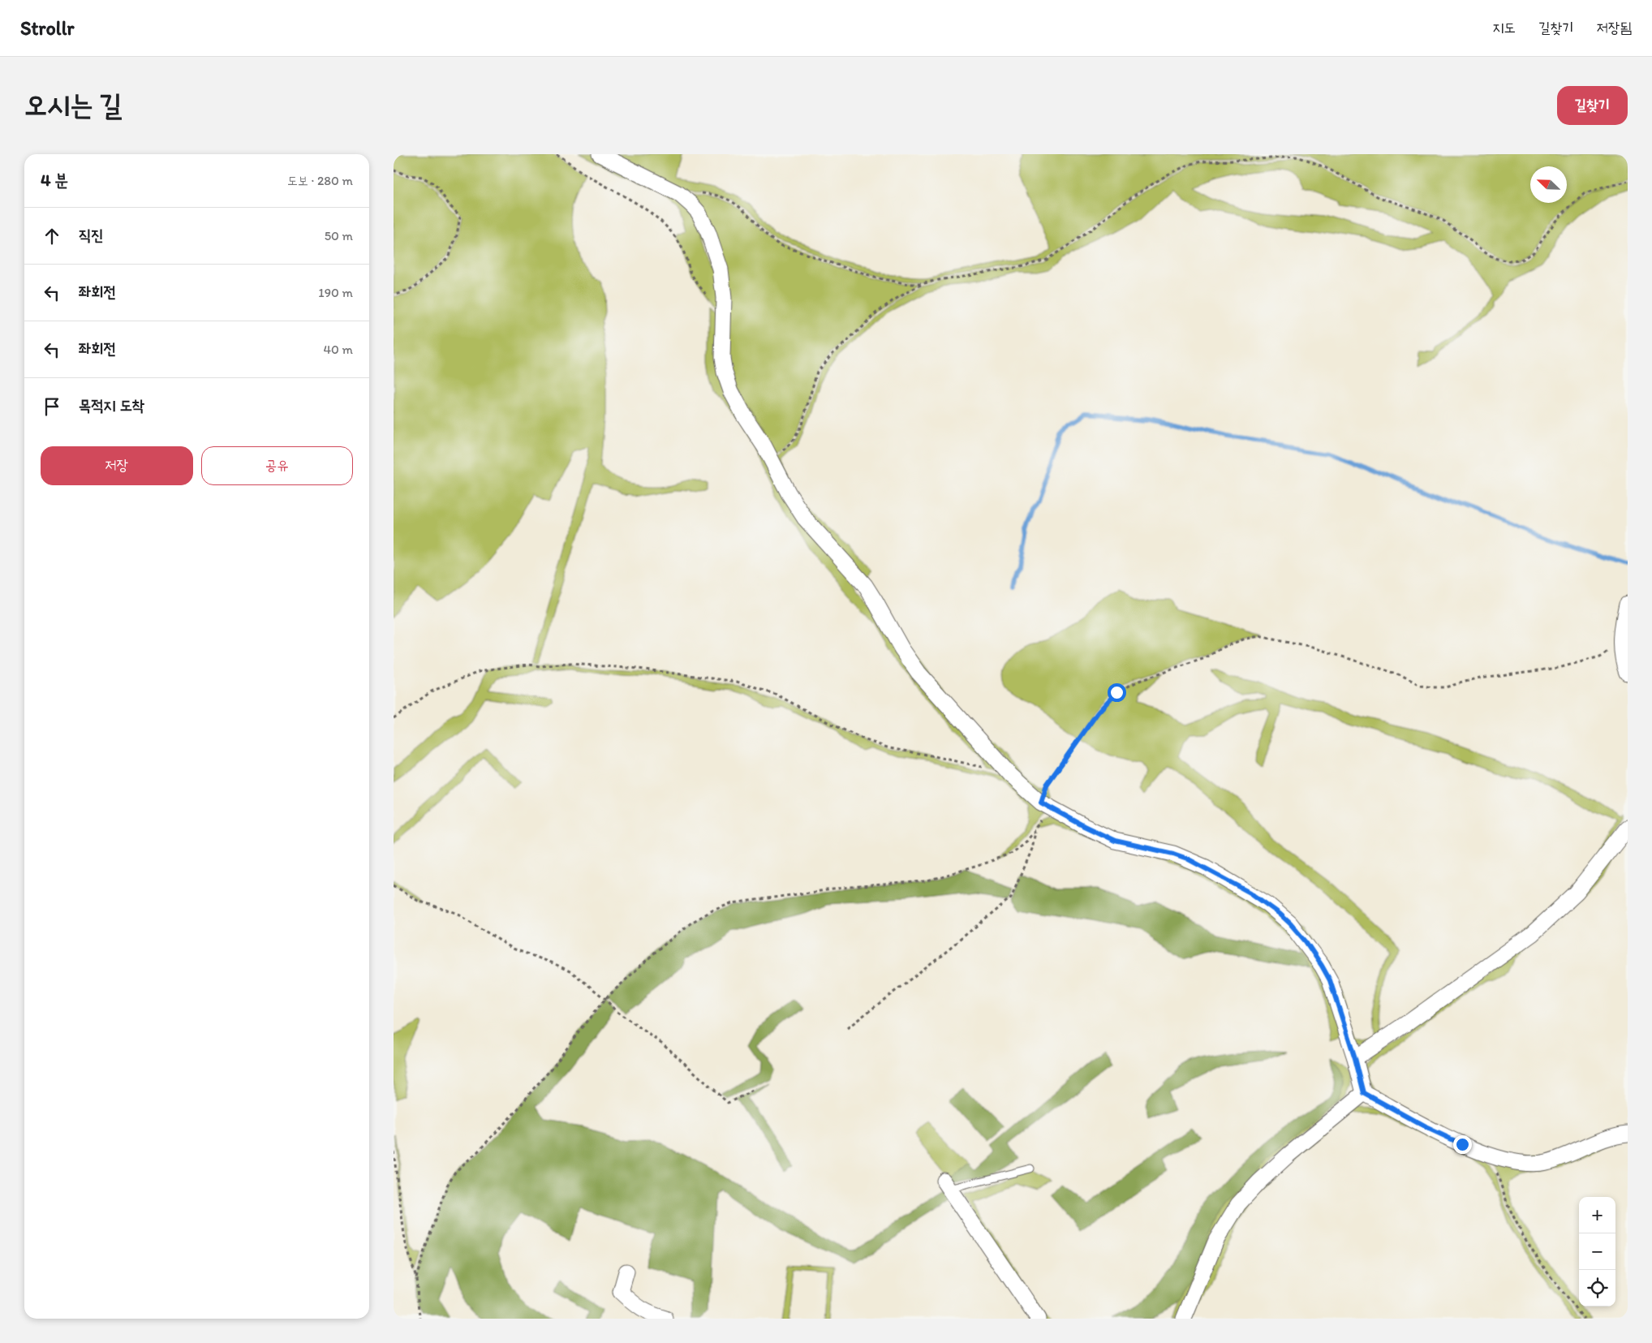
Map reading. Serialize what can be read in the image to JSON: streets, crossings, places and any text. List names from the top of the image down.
{
  "north": "top left",
  "page": {
    "header": "Strollr",
    "nav": ["지도", "길찾기", "저장됨"],
    "buttons": [
      "길찾기",
      ["저장", "공유"]
    ],
    "title": "오시는 길",
    "heading": ["4 분", "도보 · 280 m"],
    "list": [
      ["직진", "50 m"],
      ["좌회전", "190 m"],
      ["좌회전", "40 m"],
      "목적지 도착"
    ],
    "map_buttons": ["+", "−"]
  }
}
